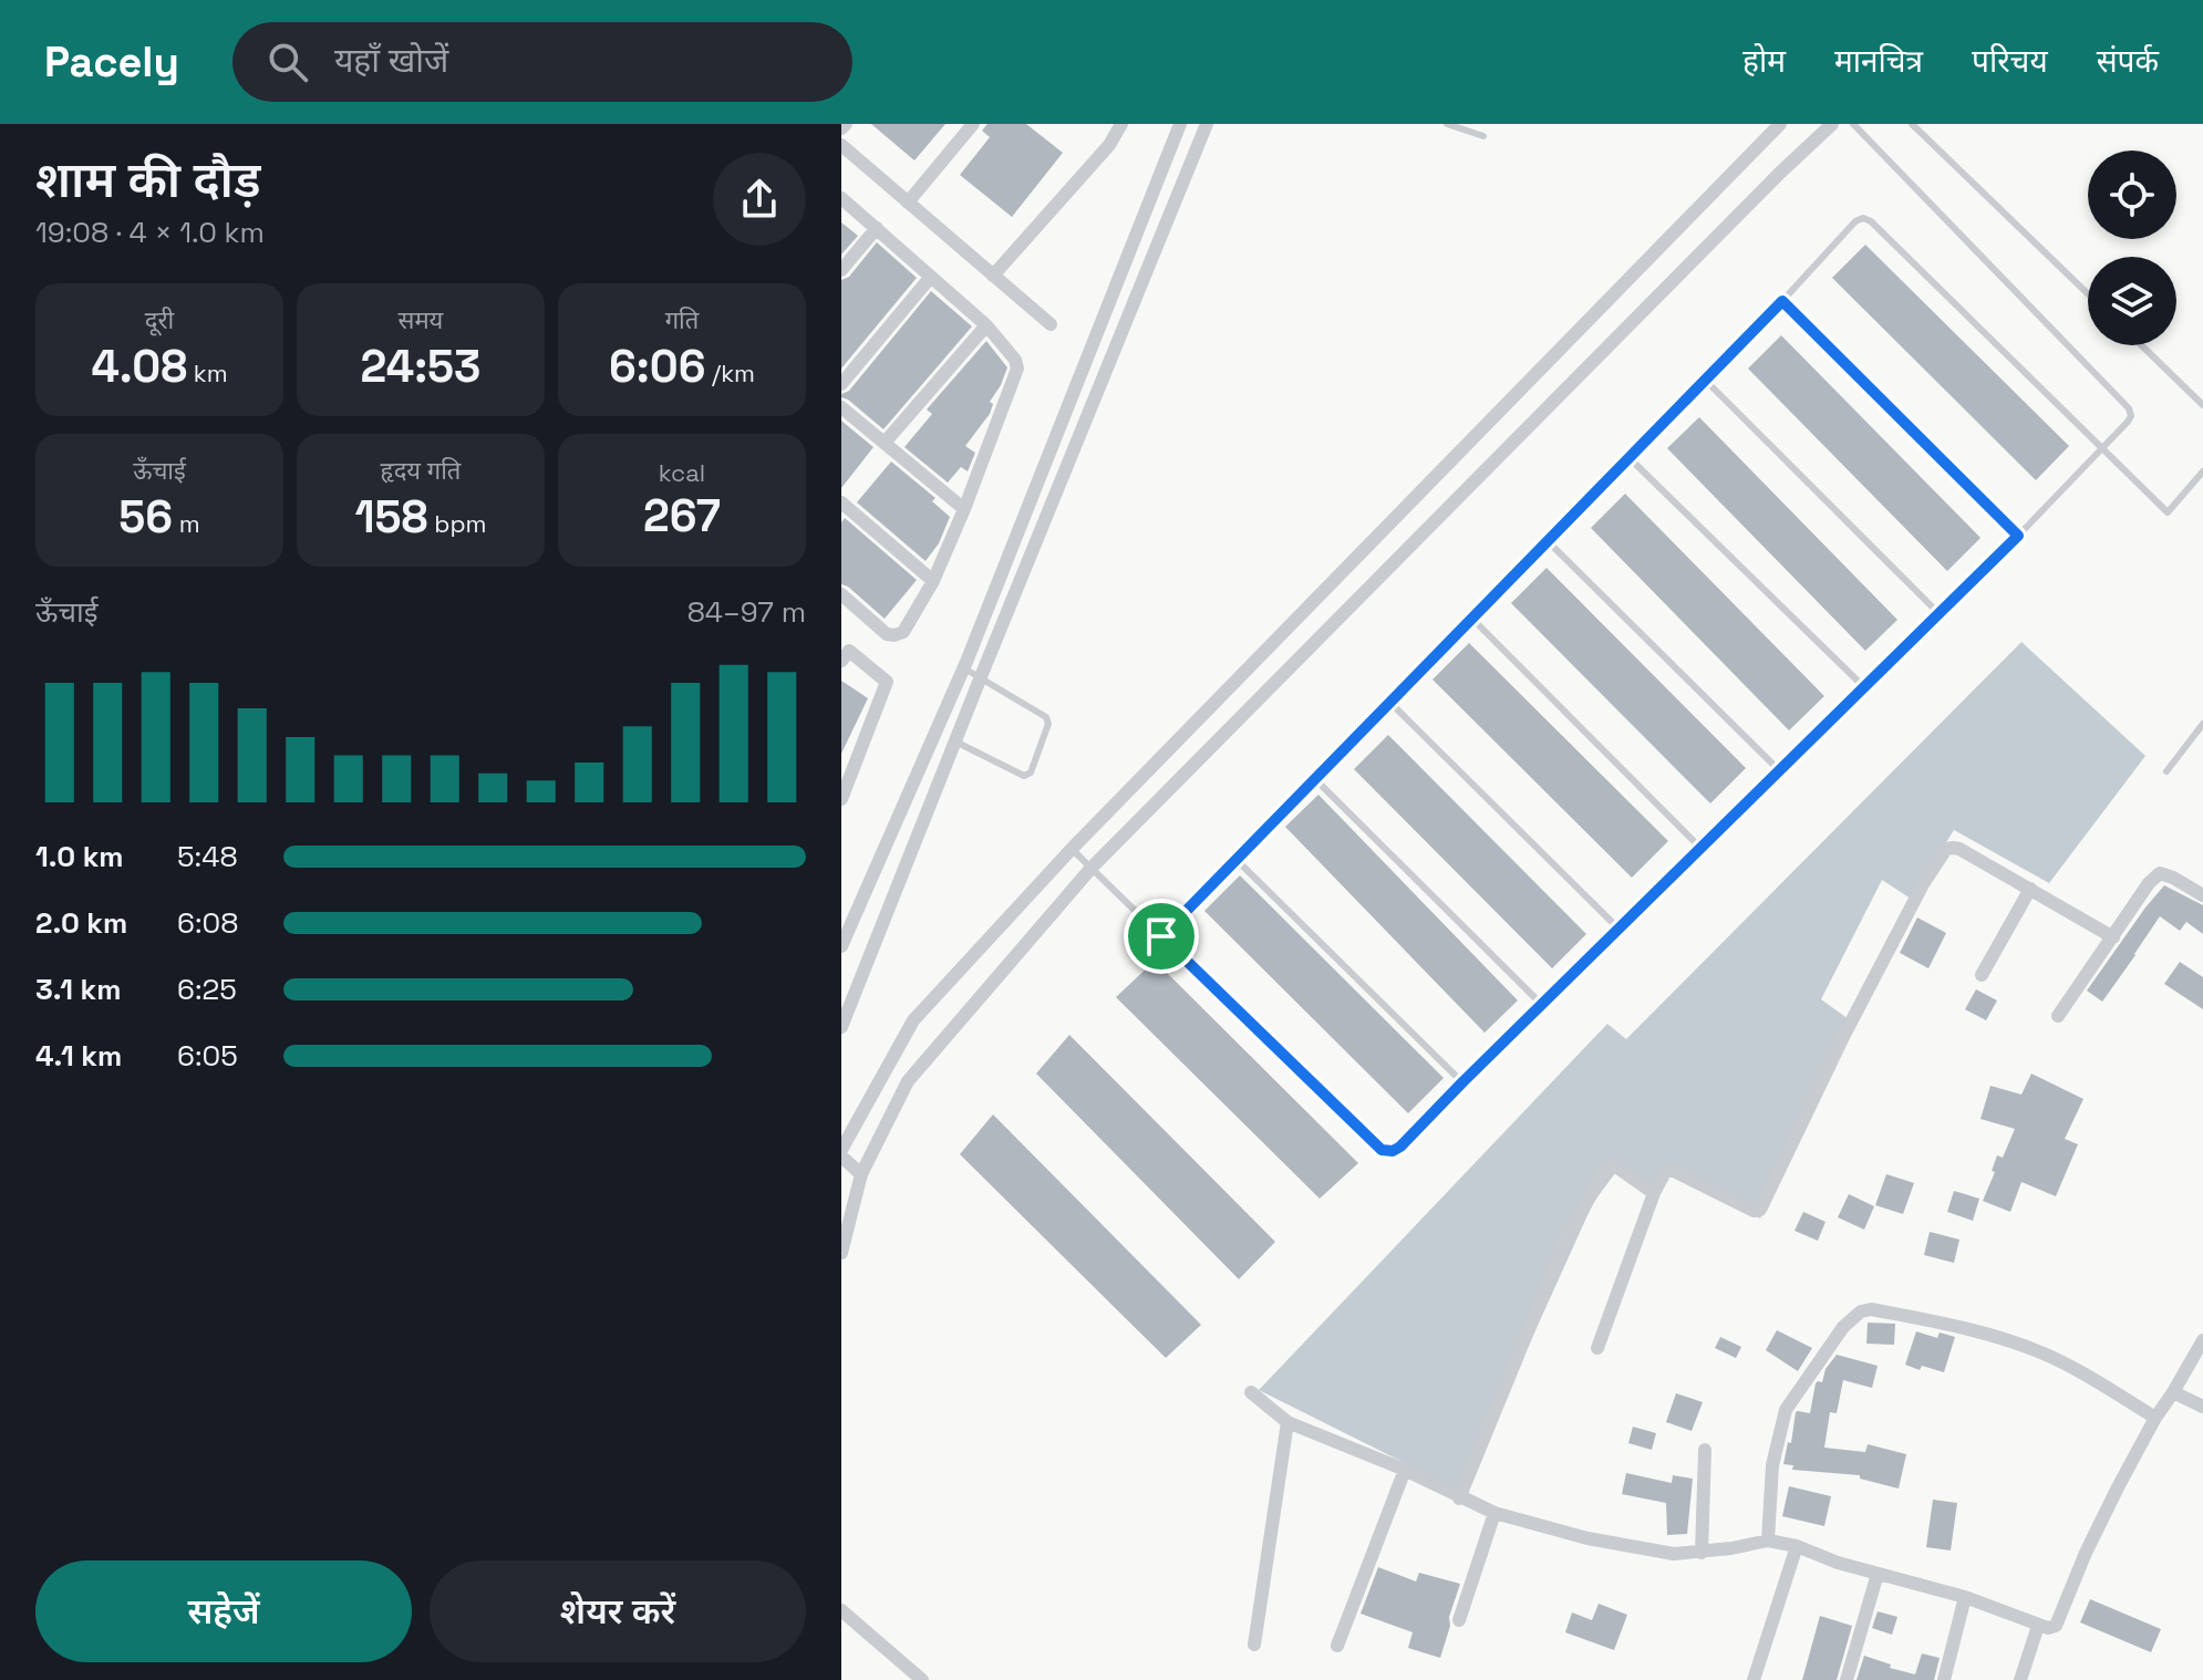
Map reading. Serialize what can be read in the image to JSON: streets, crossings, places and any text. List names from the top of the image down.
{
  "page": {
    "header": "Pacely",
    "search": "यहाँ खोजें",
    "nav": [
      "होम",
      "मानचित्र",
      "परिचय",
      "संपर्क"
    ],
    "heading": ["शाम की दौड़", "19:08 · 4 × 1.0 km"],
    "stats": [
      ["दूरी", "4.08 km"],
      ["समय", "24:53"],
      ["गति", "6:06 /km"],
      ["ऊँचाई", "56 m"],
      ["हृदय गति", "158 bpm"],
      ["kcal", "267"]
    ],
    "chart": ["ऊँचाई", "84–97 m"],
    "list": [
      {
        "name": "1.0 km",
        "note": "5:48"
      },
      {
        "name": "2.0 km",
        "note": "6:08"
      },
      {
        "name": "3.1 km",
        "note": "6:25"
      },
      {
        "name": "4.1 km",
        "note": "6:05"
      }
    ],
    "buttons": ["सहेजें", "शेयर करें"]
  }
}
